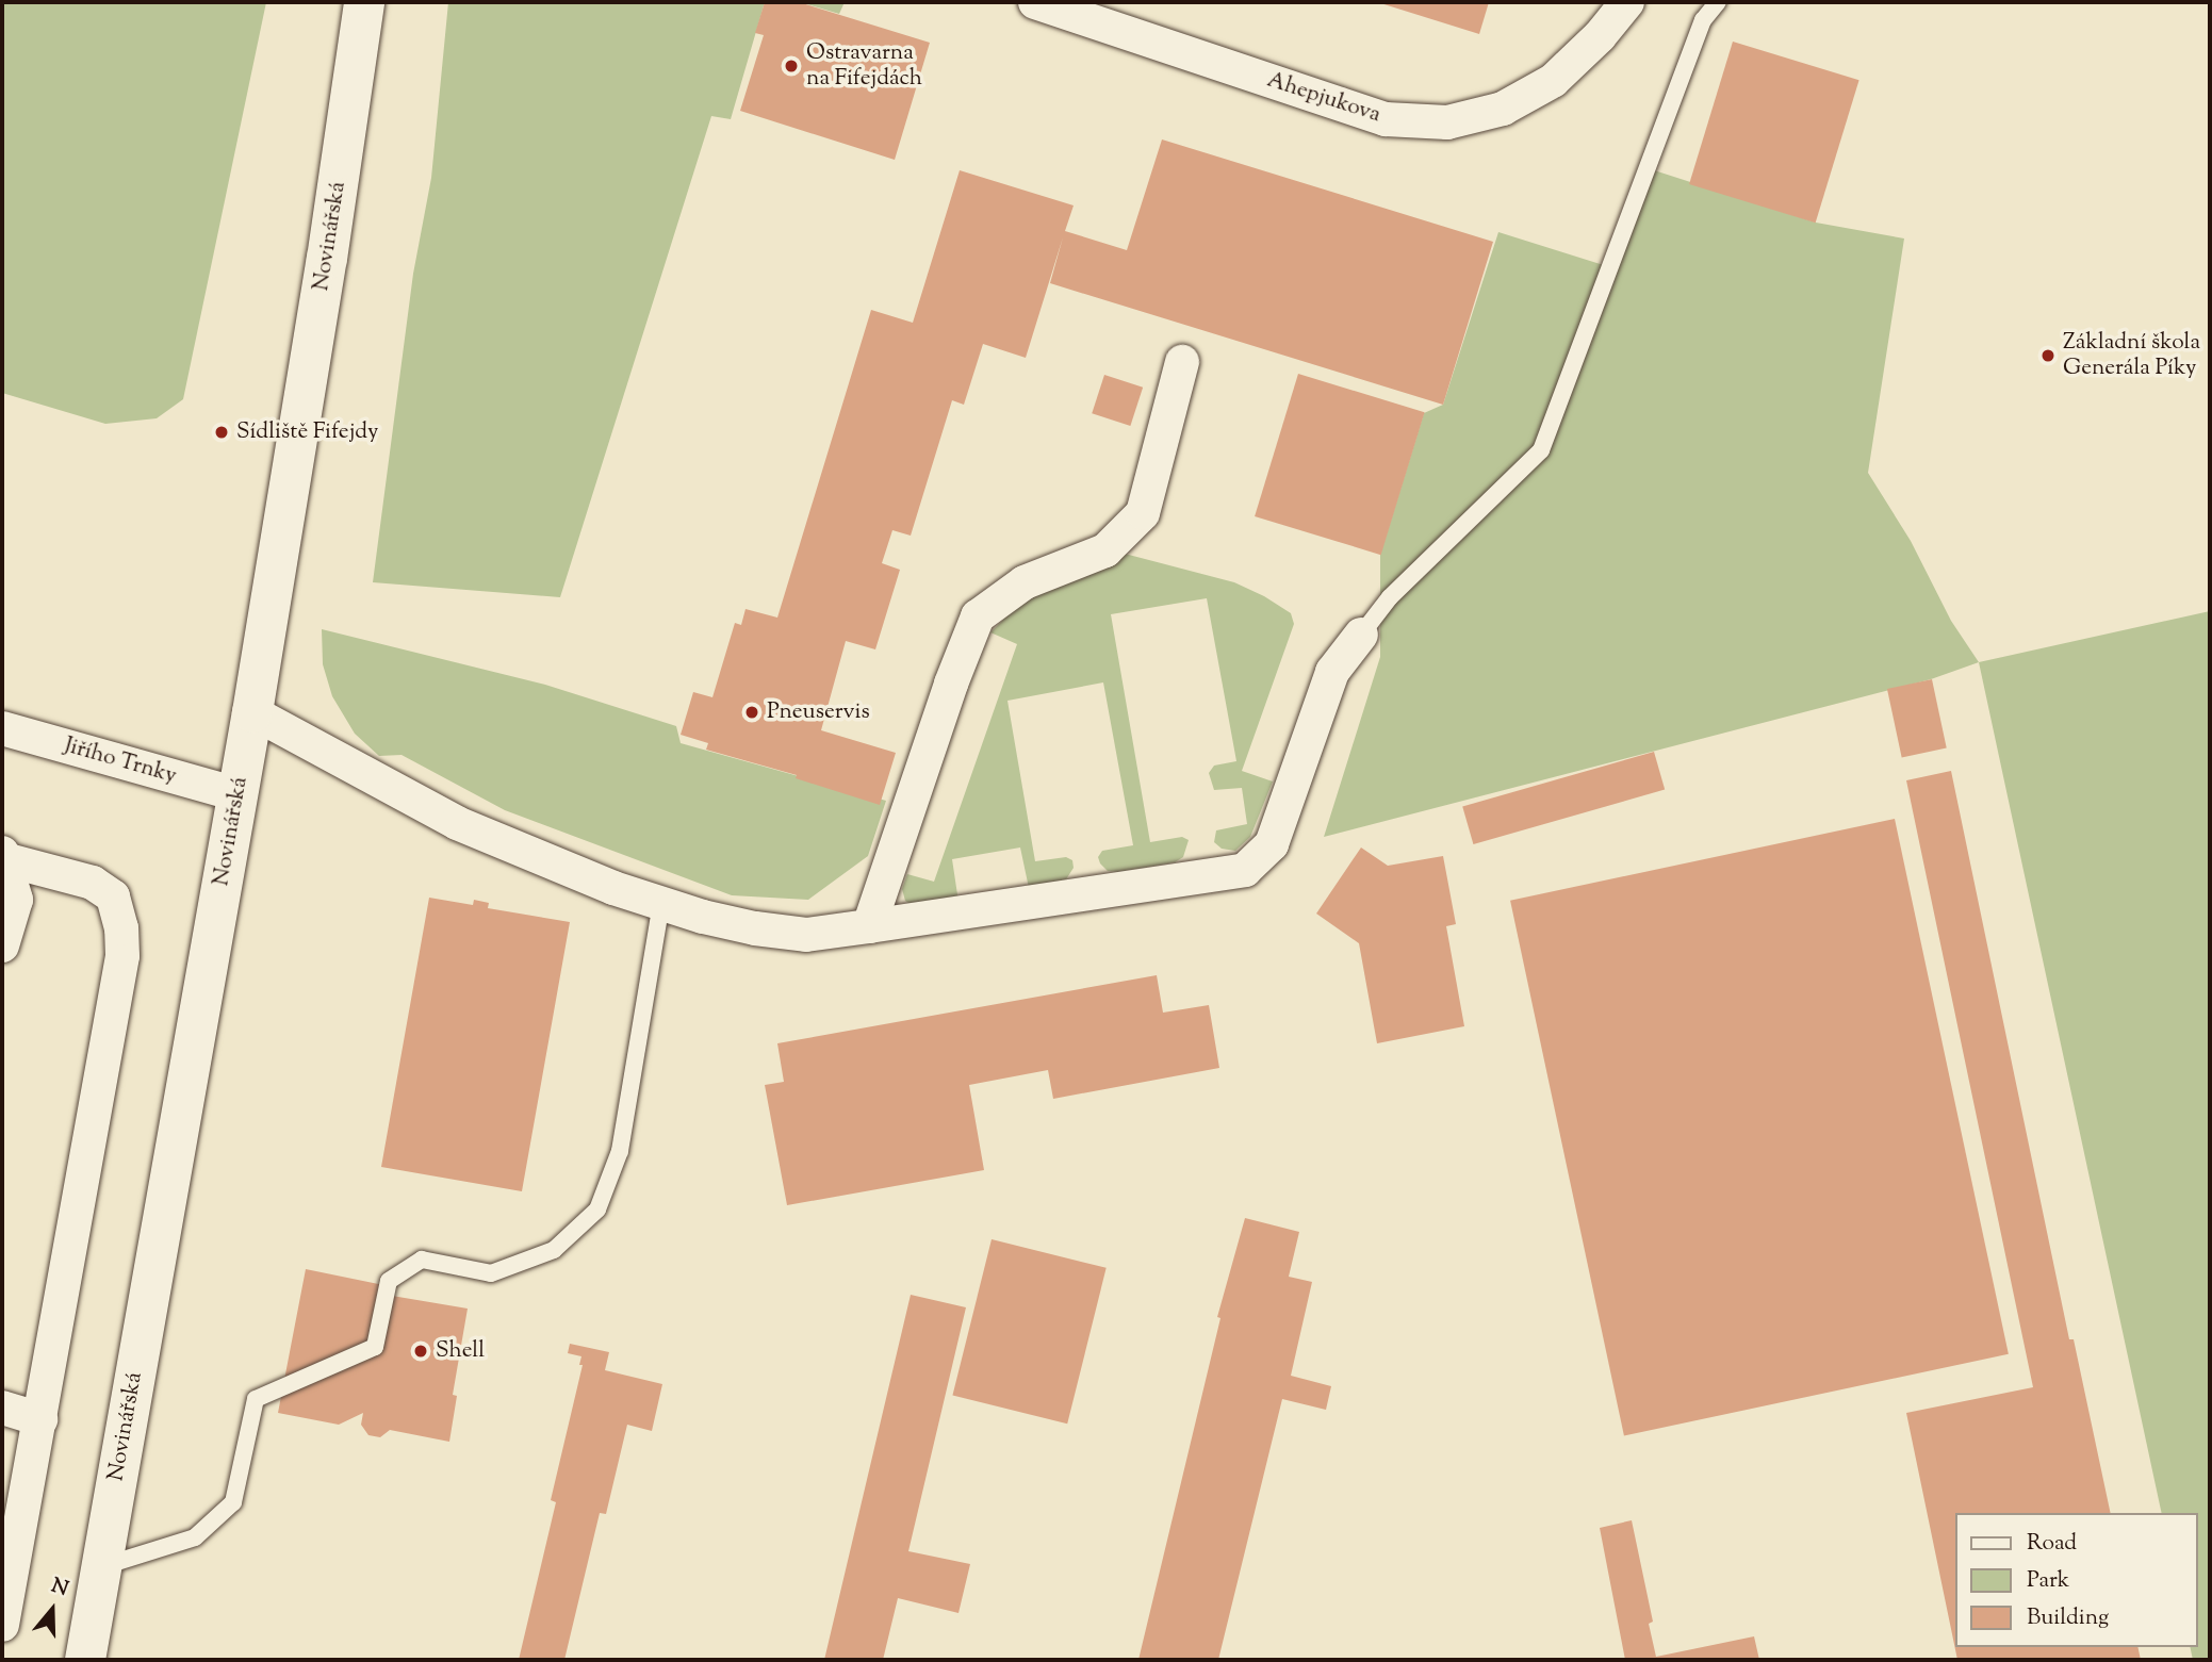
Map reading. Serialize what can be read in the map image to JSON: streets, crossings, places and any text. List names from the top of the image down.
{
  "streets": {
    "street": ["Ahepjukova", "Novinářská", "Jiřího Trnky"]
  },
  "crossings": [
    ["Novinářská", "Jiřího Trnky"]
  ],
  "places": [
    "Ostravarna na Fifejdách",
    "Základní škola Generála Píky",
    "Sídliště Fifejdy",
    "Pneuservis",
    "Shell"
  ],
  "legend": ["Road", "Park", "Building"],
  "north": "top"
}
